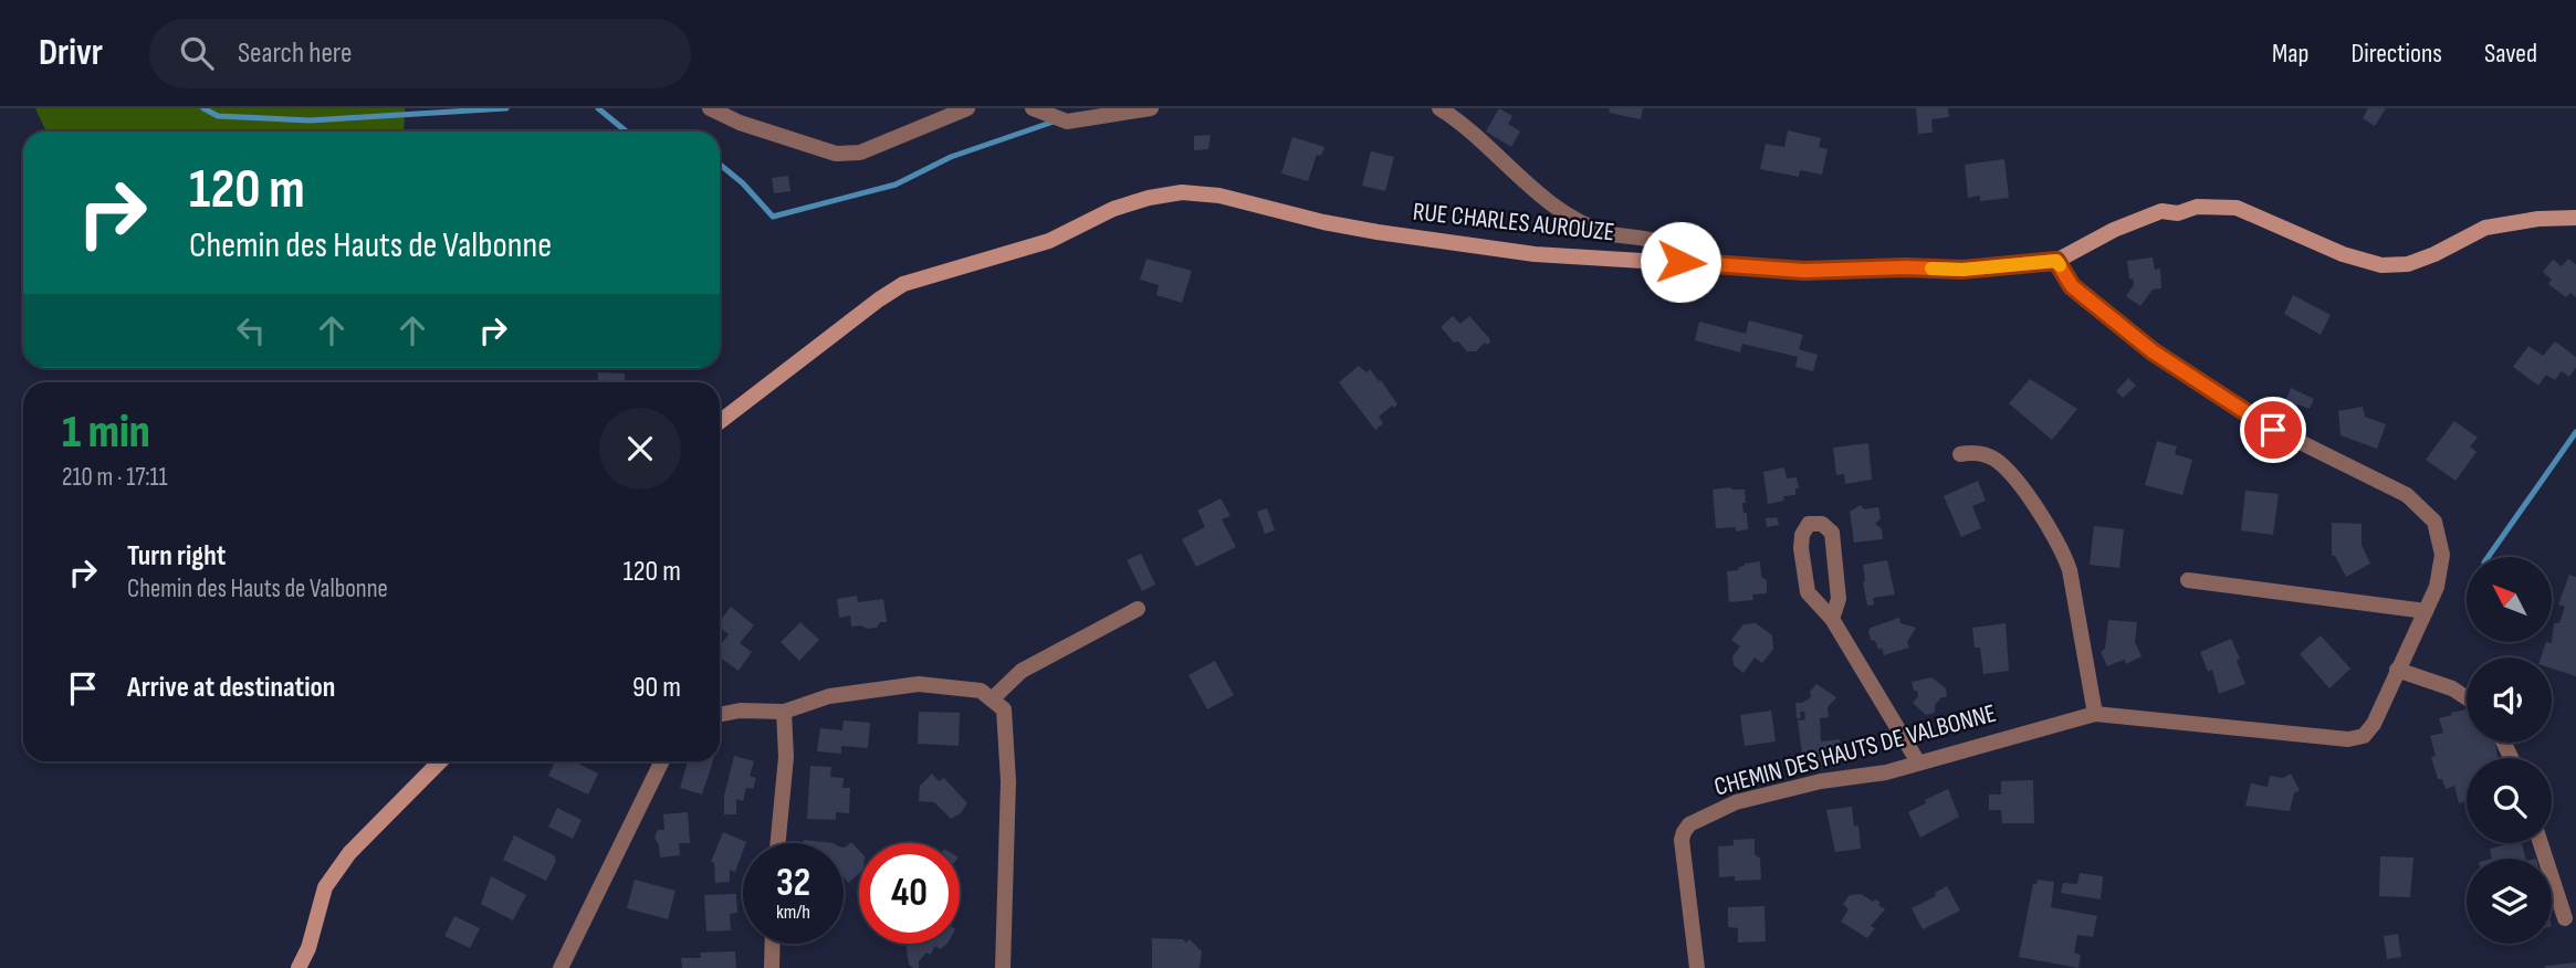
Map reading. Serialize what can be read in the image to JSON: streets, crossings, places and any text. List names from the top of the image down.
{
  "streets": {
    "street": ["RUE CHARLES AUROUZE", "CHEMIN DES HAUTS DE VALBONNE"]
  },
  "crossings": [
    ["RUE CHARLES AUROUZE", "CHEMIN DES HAUTS DE VALBONNE"]
  ],
  "north": "top left",
  "page": {
    "header": "Drivr",
    "search": "Search here",
    "nav": ["Map", "Directions", "Saved"],
    "turn": ["120 m", "Chemin des Hauts de Valbonne"],
    "heading": ["1 min", "210 m · 17:11"],
    "list": [
      {
        "name": "Turn right",
        "note": "Chemin des Hauts de Valbonne",
        "value": "120 m"
      },
      {
        "name": "Arrive at destination",
        "value": "90 m"
      }
    ],
    "speed": "32 km/h",
    "limit": "40"
  }
}
